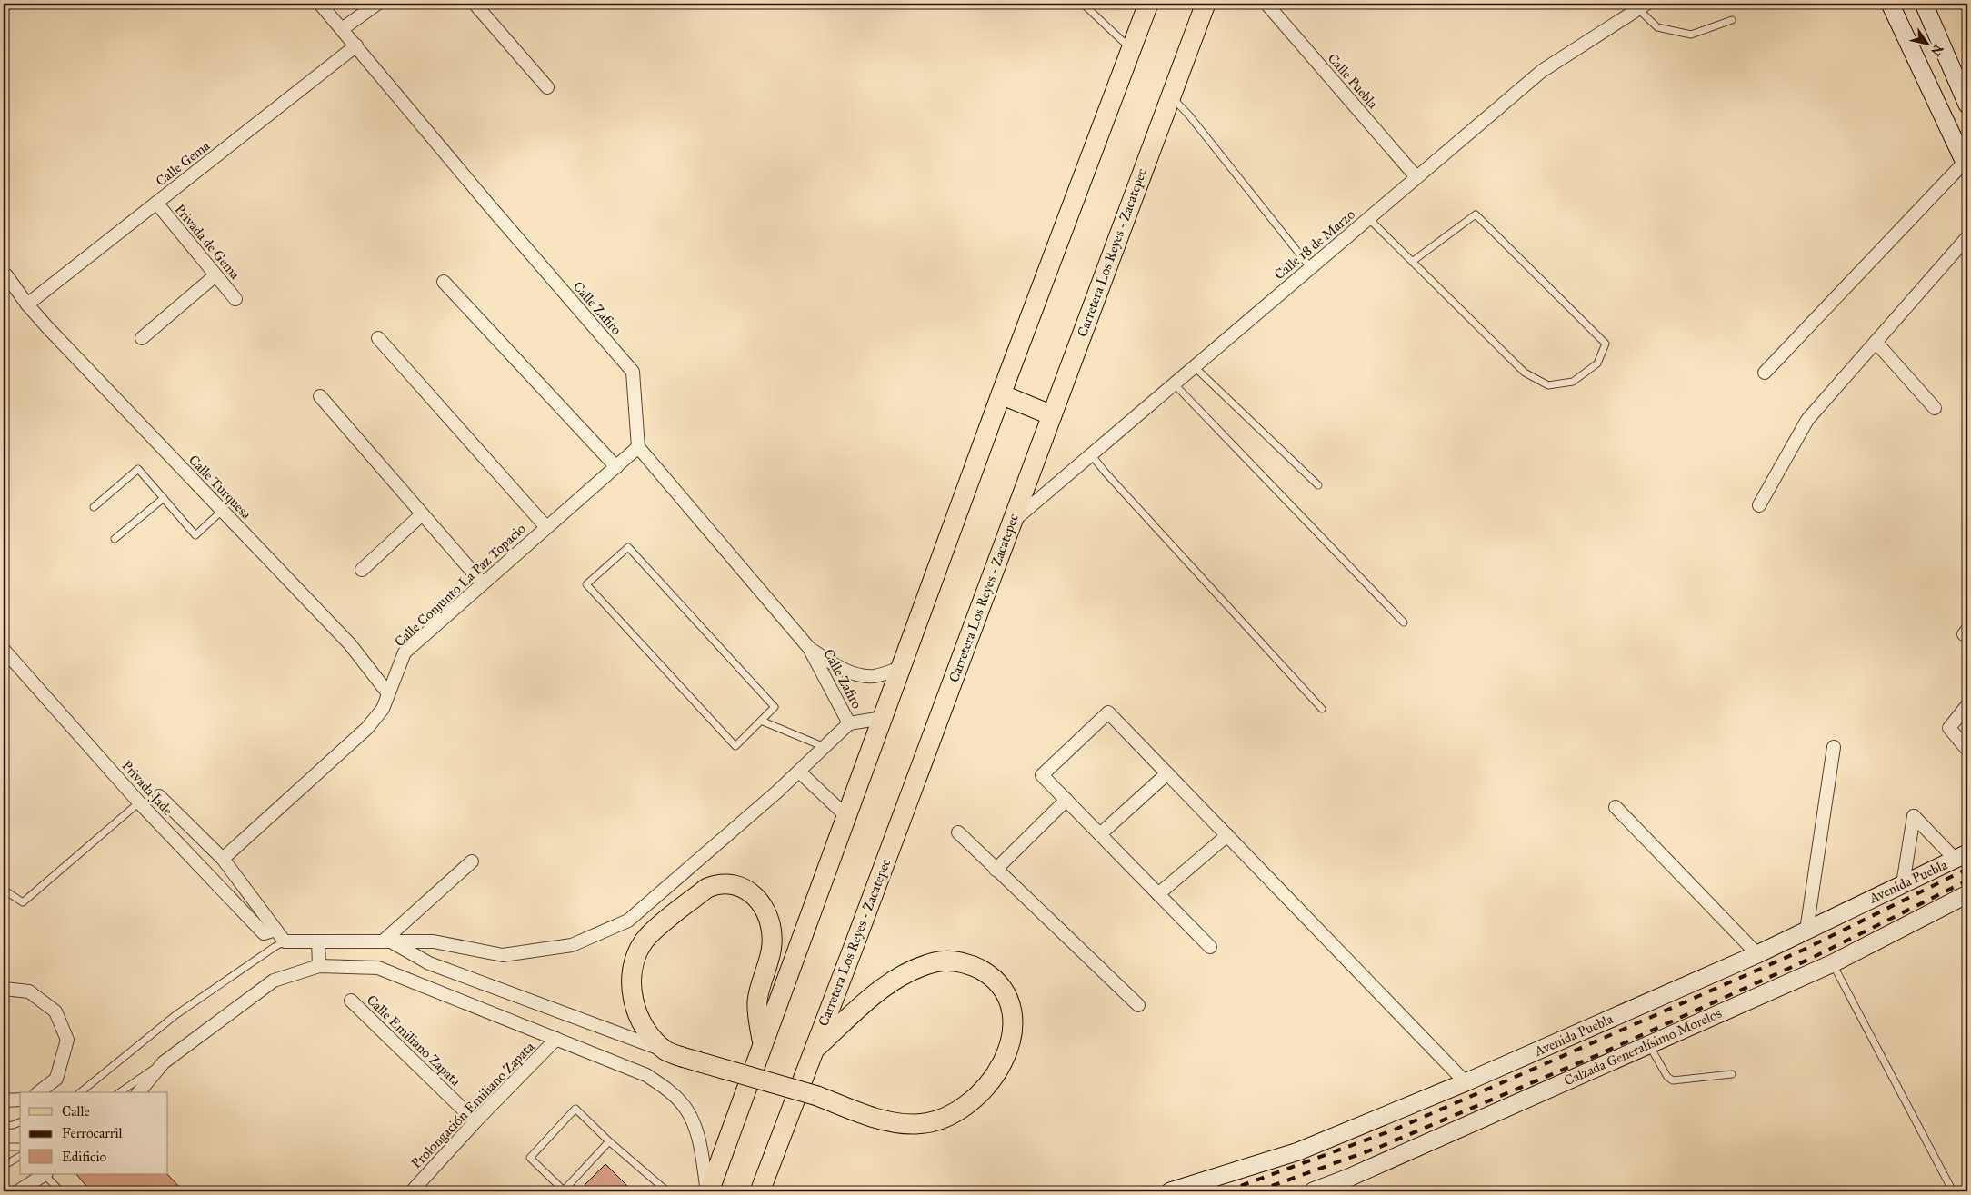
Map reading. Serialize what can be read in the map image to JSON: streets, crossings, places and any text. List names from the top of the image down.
{
  "streets": {
    "main road": ["Carretera Los Reyes - Zacatepec", "Avenida Puebla", "Calzada Generalísimo Morelos"],
    "street": [
      "Calle Puebla",
      "Calle Gema",
      "Privada de Gema",
      "Calle 18 de Marzo",
      "Calle Zafiro",
      "Calle Turquesa",
      "Calle Conjunto La Paz Topacio",
      "Privada Jade",
      "Calle Emiliano Zapata",
      "Prolongación Emiliano Zapata"
    ]
  },
  "crossings": [
    ["Calle Puebla", "Calle 18 de Marzo"],
    ["Calle Gema", "Privada de Gema"],
    ["Calle Gema", "Calle Zafiro"],
    ["Calle Gema", "Calle Turquesa"],
    ["Calle 18 de Marzo", "Carretera Los Reyes - Zacatepec"],
    ["Calle Zafiro", "Calle Conjunto La Paz Topacio"],
    ["Calle Turquesa", "Calle Conjunto La Paz Topacio"],
    ["Calle Emiliano Zapata", "Prolongación Emiliano Zapata"]
  ],
  "legend": ["Calle", "Ferrocarril", "Edificio"],
  "north": "bottom right"
}
